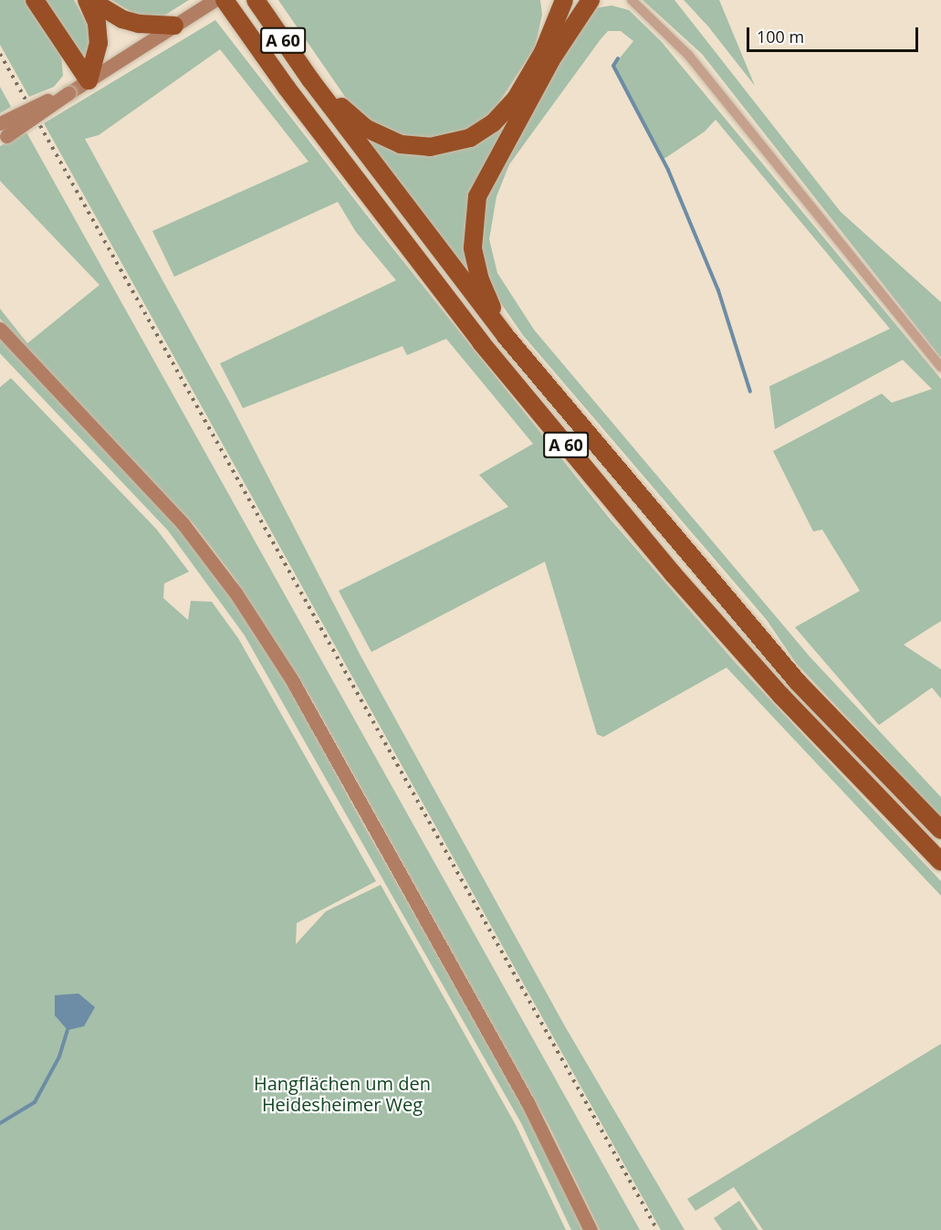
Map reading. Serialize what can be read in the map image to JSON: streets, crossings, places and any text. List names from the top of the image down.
{
  "streets": {
    "highway": ["A 60"]
  },
  "parks": ["Hangflächen um den Heidesheimer Weg"],
  "scale_bar": "100 m"
}
